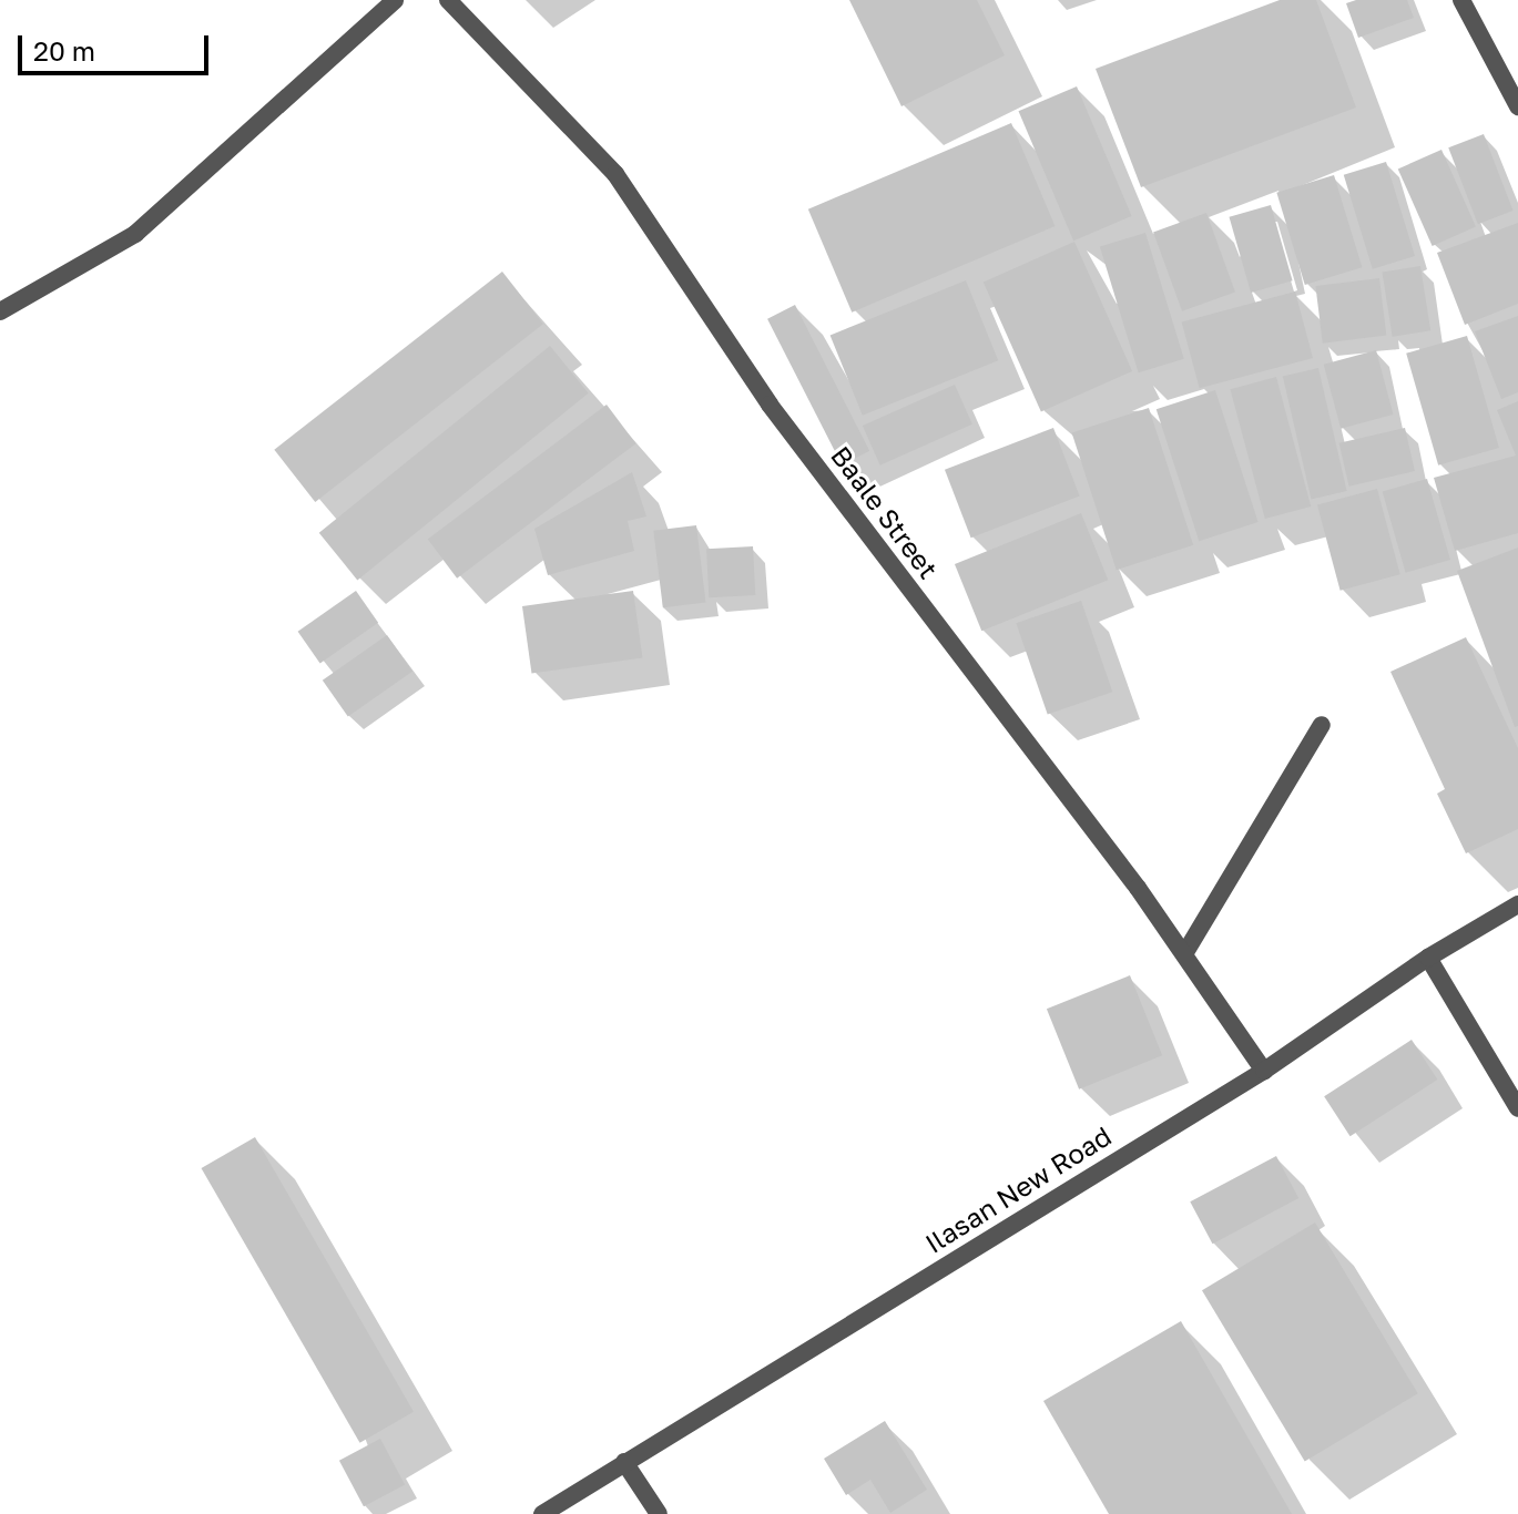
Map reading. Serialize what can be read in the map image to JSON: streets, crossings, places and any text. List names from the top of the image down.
{
  "streets": {
    "street": ["Baale Street", "Ilasan New Road"]
  },
  "crossings": [
    ["Baale Street", "Ilasan New Road"]
  ],
  "scale_bar": "20 m"
}
